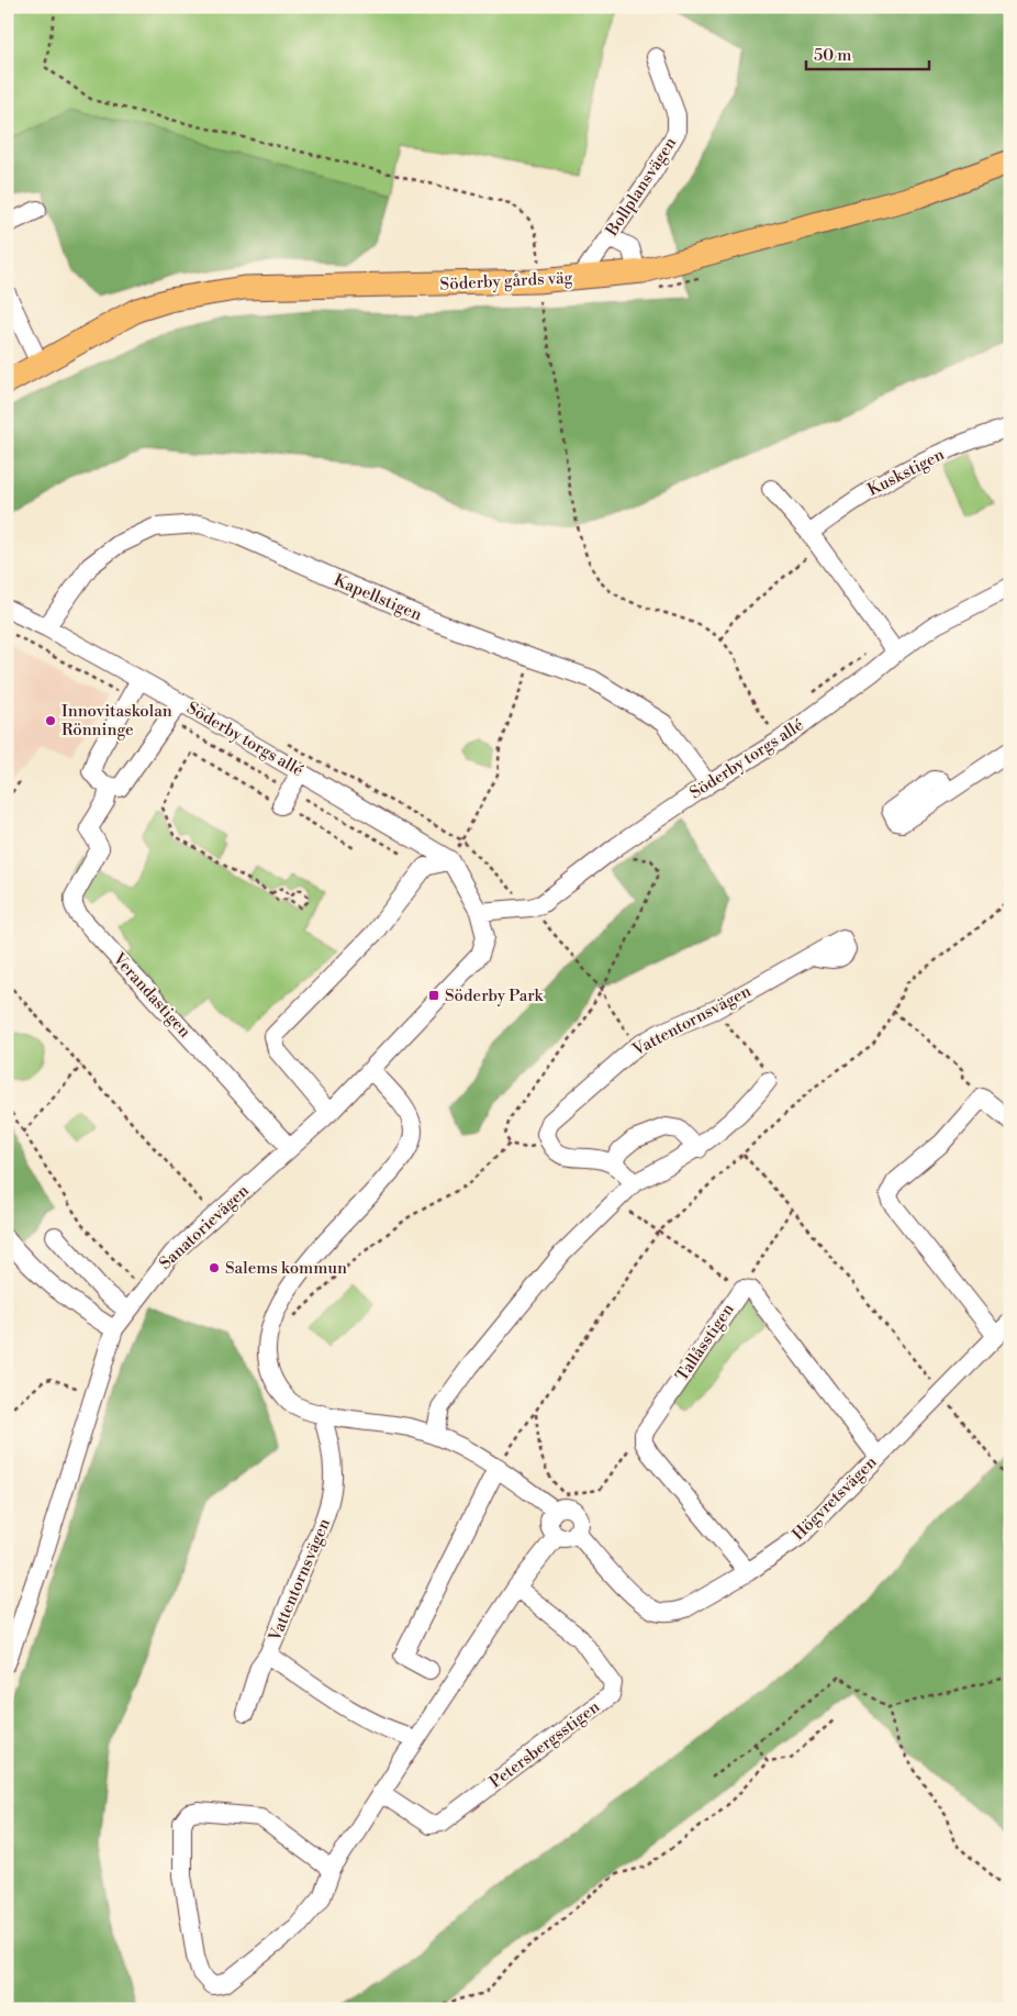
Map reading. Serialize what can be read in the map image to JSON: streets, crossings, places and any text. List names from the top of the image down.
{
  "streets": {
    "main road": ["Söderby gårds väg"],
    "street": [
      "Bollplansvägen",
      "Kuskstigen",
      "Kapellstigen",
      "Söderby torgs allé",
      "Verandastigen",
      "Vattentornsvägen",
      "Sanatorievägen",
      "Tallåsstigen",
      "Högvretsvägen",
      "Petersbergsstigen"
    ]
  },
  "crossings": [
    ["Bollplansvägen", "Söderby gårds väg"],
    ["Kapellstigen", "Söderby torgs allé"],
    ["Söderby torgs allé", "Sanatorievägen"],
    ["Verandastigen", "Sanatorievägen"],
    ["Tallåsstigen", "Högvretsvägen"]
  ],
  "places": {
    "other": ["Innovitaskolan Rönninge", "Salems kommun"],
    "transit": ["Söderby Park"]
  },
  "scale_bar": "50 m"
}
